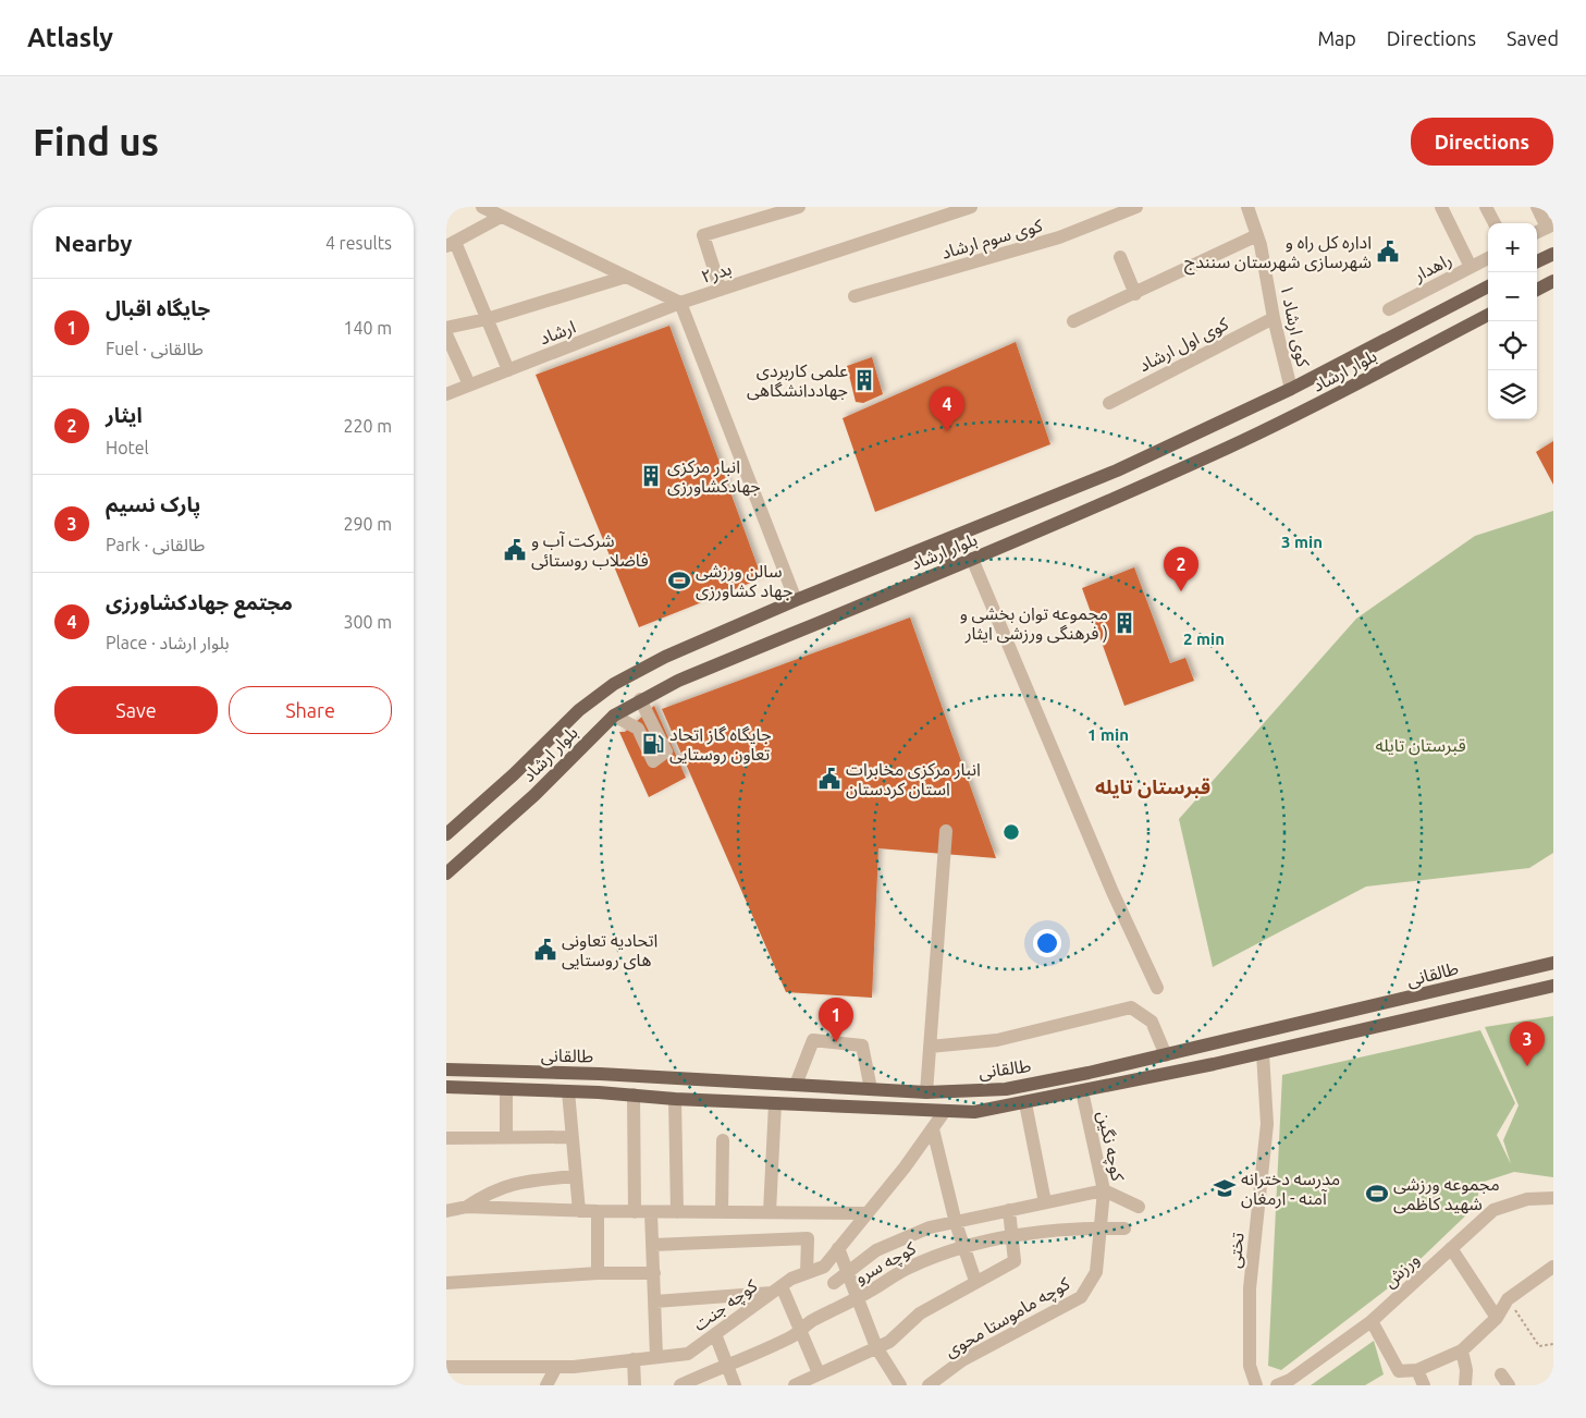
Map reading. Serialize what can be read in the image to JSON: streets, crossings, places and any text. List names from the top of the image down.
{
  "streets": {
    "main road": ["بلوار ارشاد", "طالقانی"],
    "street": [
      "کوی سوم ارشاد",
      "راهدار",
      "بدر۲",
      "کوی ارشاد ۱",
      "ارشاد",
      "کوی اول ارشاد",
      "کوچه نگین",
      "تختی",
      "کوچه سرو",
      "ورزش",
      "کوچه جنت",
      "کوچه ماموستا محوی"
    ]
  },
  "crossings": [
    ["بدر۲", "ارشاد"],
    ["کوی ارشاد ۱", "کوی اول ارشاد"],
    ["کوی ارشاد ۱", "بلوار ارشاد"],
    ["طالقانی", "کوچه نگین"],
    ["طالقانی", "تختی"],
    ["طالقانی", "کوچه جنت"],
    ["کوچه نگین", "کوچه سرو"],
    ["کوچه نگین", "کوچه ماموستا محوی"]
  ],
  "districts": ["قبرستان تایله"],
  "parks": ["قبرستان تایله"],
  "places": {
    "public building": [
      "اداره کل راه و شهرسازی شهرستان سنندج",
      "شرکت آب و فاضلاب روستائی",
      "انبار مرکزی مخابرات استان کردستان",
      "اتحادیه تعاونی های روستایی"
    ],
    "building": ["علمی کاربردی جهاددانشگاهی", "انبار مرکزی جهادکشاورزی", "مجموعه توان بخشی و فرهنگی ورزشی ایثار )"],
    "sports": ["سالن ورزشی جهاد کشاورزی", "مجموعه ورزشی شهید کاظمی"],
    "fuel station": ["جایگاه گاز اتحاد تعاون روستایی"],
    "school or university": ["مدرسه دخترانه آمنه - ارمغان"]
  },
  "page": {
    "header": "Atlasly",
    "nav": ["Map", "Directions", "Saved"],
    "buttons": [
      "Directions",
      ["Save", "Share"]
    ],
    "title": "Find us",
    "heading": ["Nearby", "4 results"],
    "map_buttons": ["+", "−"],
    "list": [
      {
        "mark": "1",
        "name": "جایگاه اقبال",
        "note": "Fuel · طالقانی",
        "value": "140 m"
      },
      {
        "mark": "2",
        "name": "ایثار",
        "note": "Hotel",
        "value": "220 m"
      },
      {
        "mark": "3",
        "name": "پارک نسیم",
        "note": "Park · طالقانی",
        "value": "290 m"
      },
      {
        "mark": "4",
        "name": "مجتمع جهادکشاورزی",
        "note": "Place · بلوار ارشاد",
        "value": "300 m"
      }
    ],
    "pins": [
      "4",
      "2",
      "1",
      "3"
    ]
  },
  "rings": ["3 min", "2 min", "1 min"]
}
